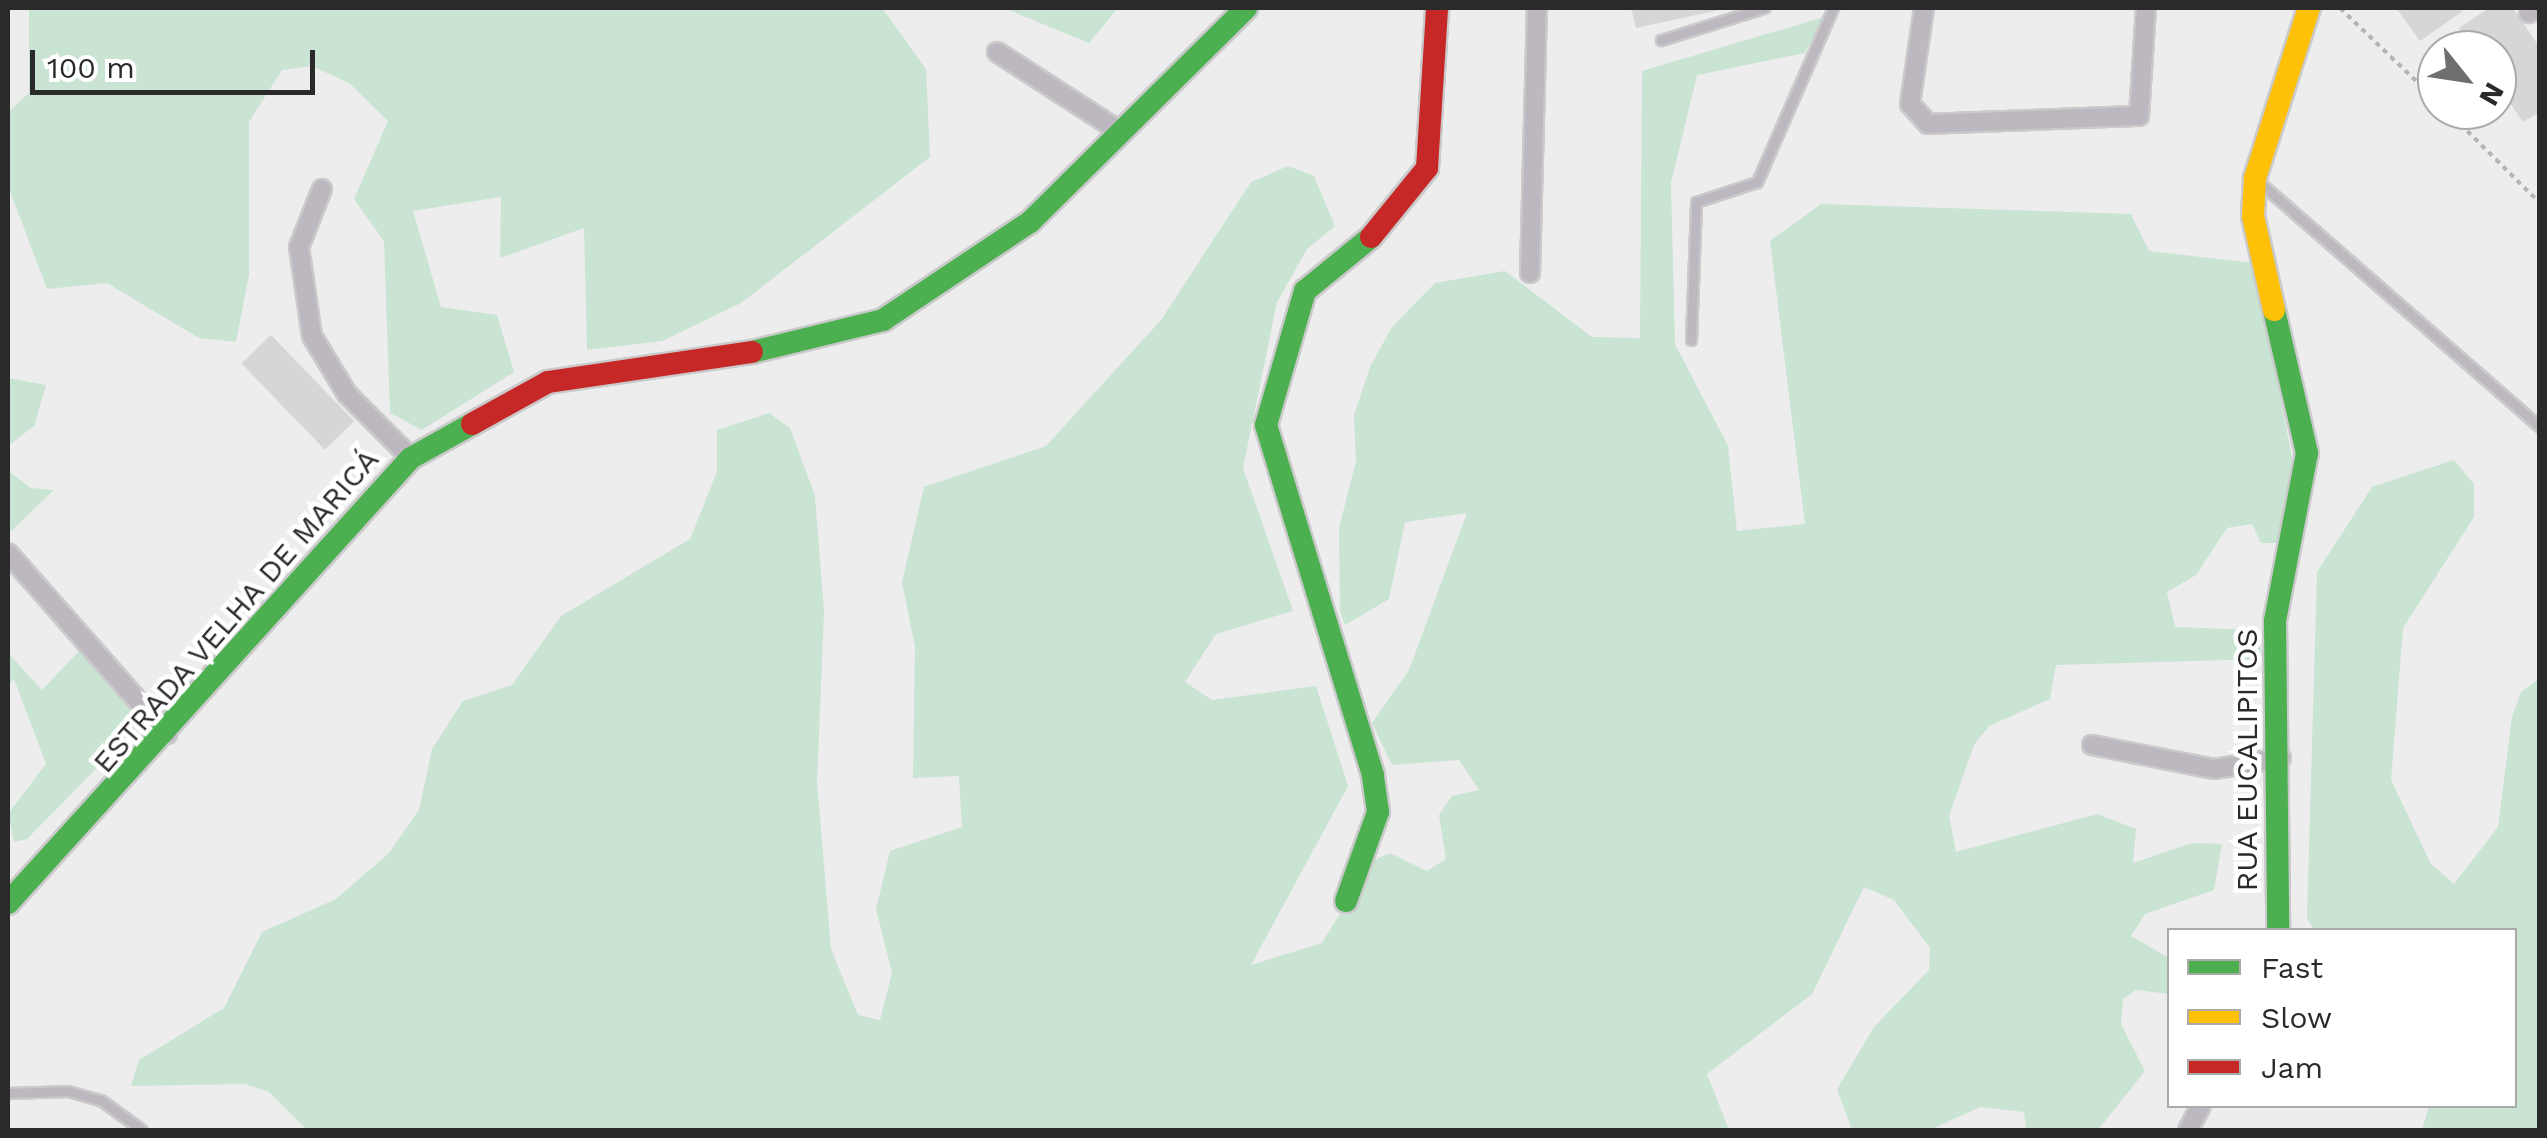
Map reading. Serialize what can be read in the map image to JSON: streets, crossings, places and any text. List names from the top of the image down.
{
  "streets": {
    "street": ["ESTRADA VELHA DE MARICÁ", "RUA EUCALIPITOS"]
  },
  "legend": ["Fast", "Slow", "Jam"],
  "scale_bar": "100 m",
  "north": "bottom right"
}
